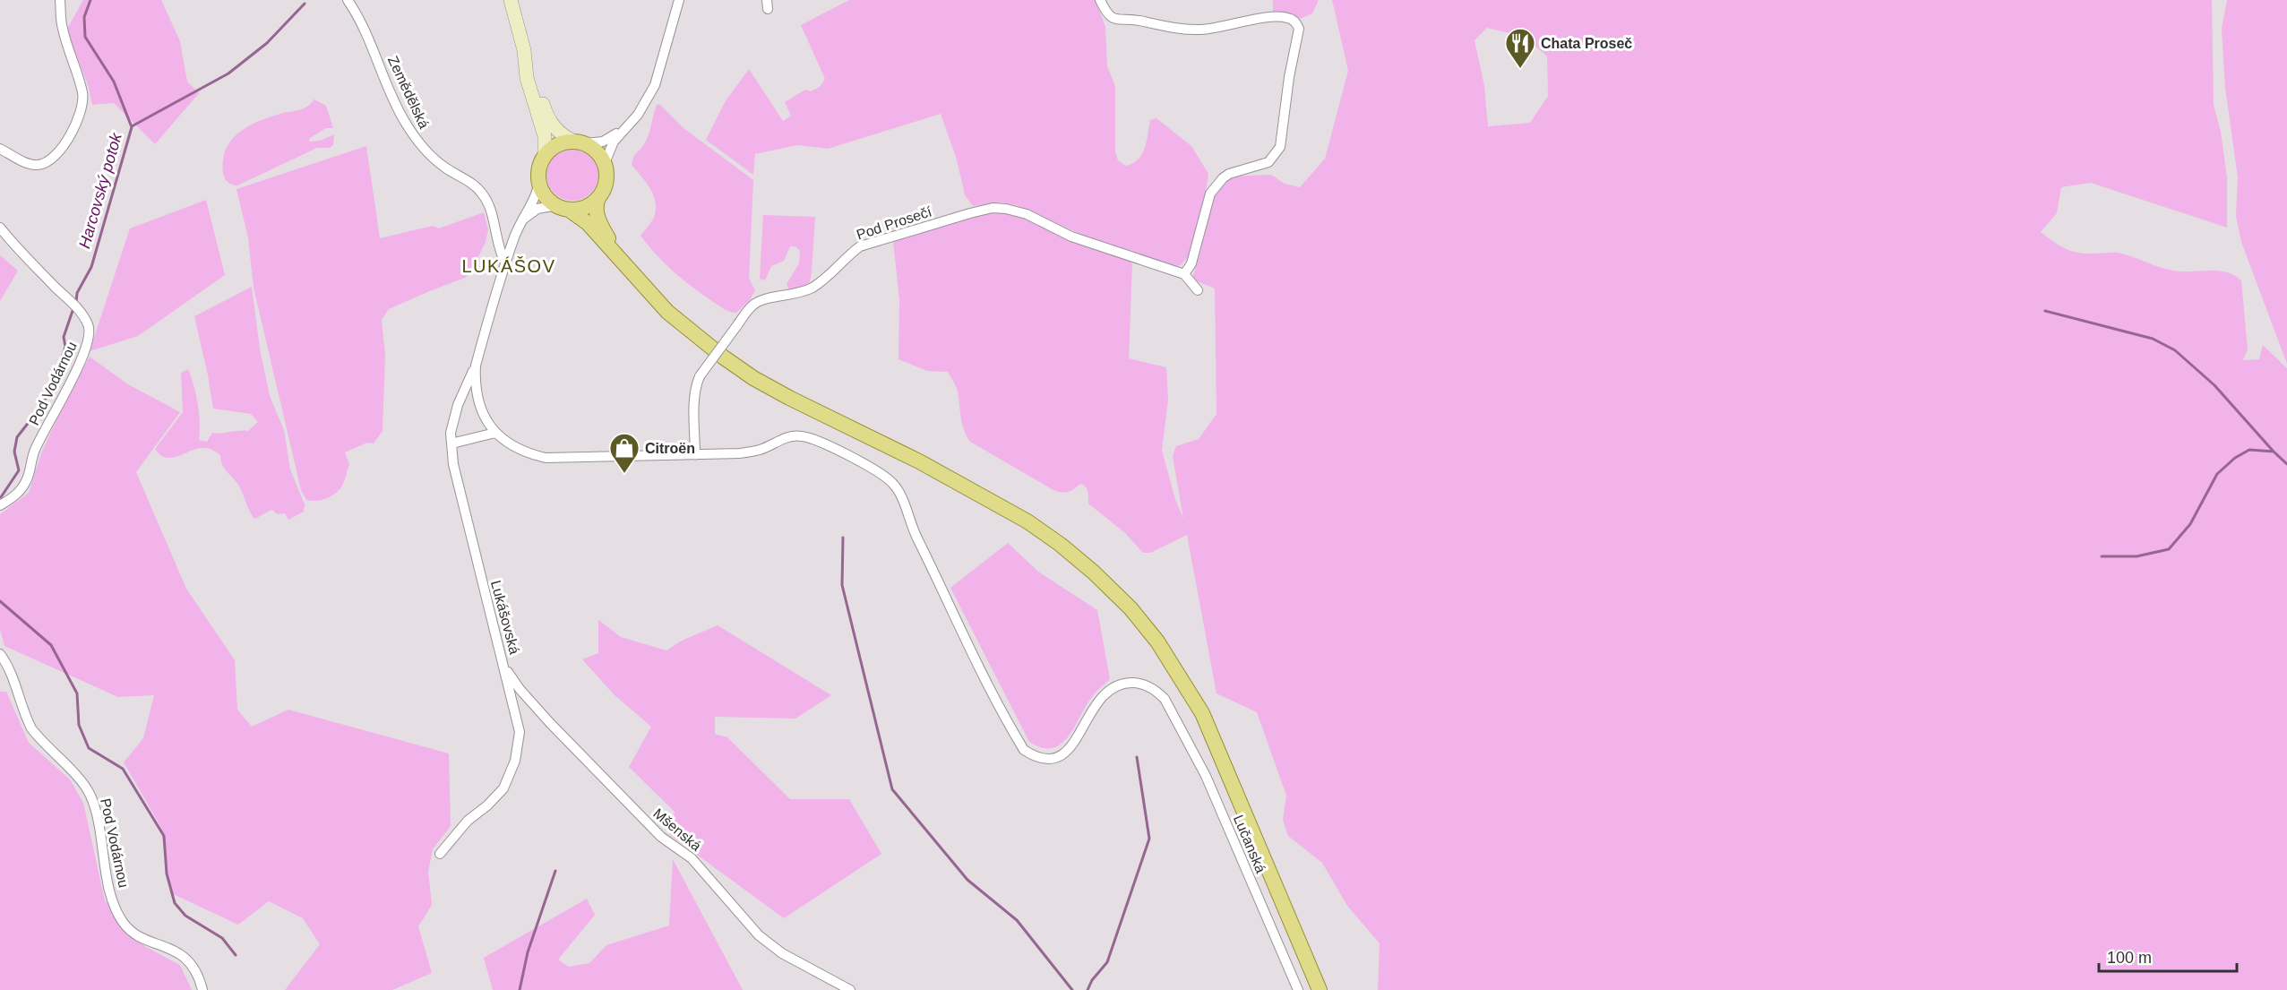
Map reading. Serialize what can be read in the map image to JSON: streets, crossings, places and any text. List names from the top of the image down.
{
  "streets": {
    "street": [
      "Zemědělská",
      "Pod Prosečí",
      "Pod Vodárnou",
      "Lukášovská",
      "Mšenská",
      "Lučanská"
    ]
  },
  "crossings": [
    ["Pod Prosečí", "Lučanská"],
    ["Lukášovská", "Mšenská"],
    ["Lukášovská", "Lučanská"]
  ],
  "districts": ["LUKÁŠOV"],
  "water": ["Harcovský potok"],
  "places": {
    "restaurant": ["Chata Proseč"],
    "shop": ["Citroën"]
  },
  "scale_bar": "100 m"
}
